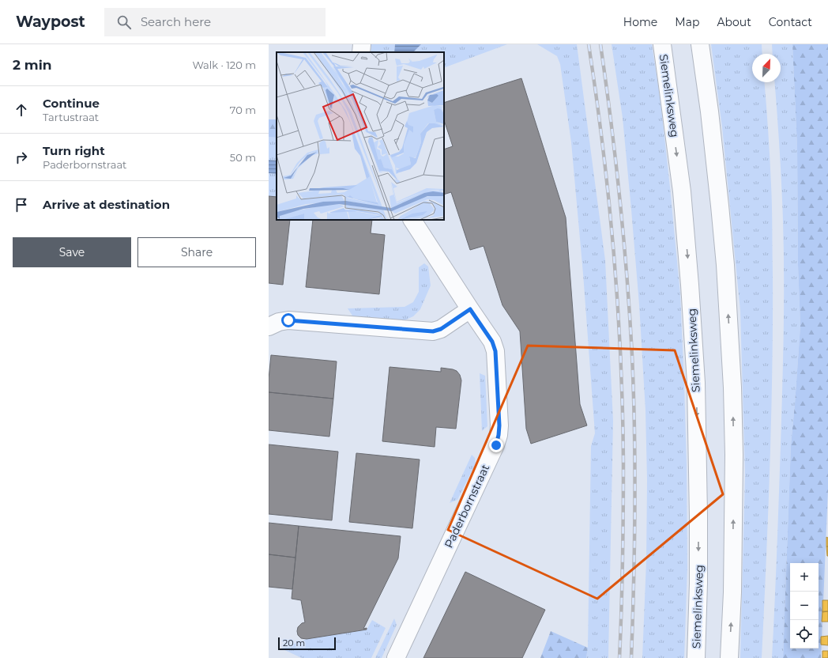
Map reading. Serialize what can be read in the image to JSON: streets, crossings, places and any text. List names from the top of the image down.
{
  "streets": {
    "main road": ["Siemelinksweg", "Paderbornstraat"]
  },
  "scale_bar": "20 m",
  "north": "top right",
  "page": {
    "header": "Waypost",
    "search": "Search here",
    "nav": [
      "Home",
      "Map",
      "About",
      "Contact"
    ],
    "heading": ["2 min", "Walk · 120 m"],
    "list": [
      ["Continue", "Tartustraat", "70 m"],
      ["Turn right", "Paderbornstraat", "50 m"],
      "Arrive at destination"
    ],
    "buttons": ["Save", "Share"],
    "map_buttons": ["+", "−"],
    "scale": "20 m"
  }
}
